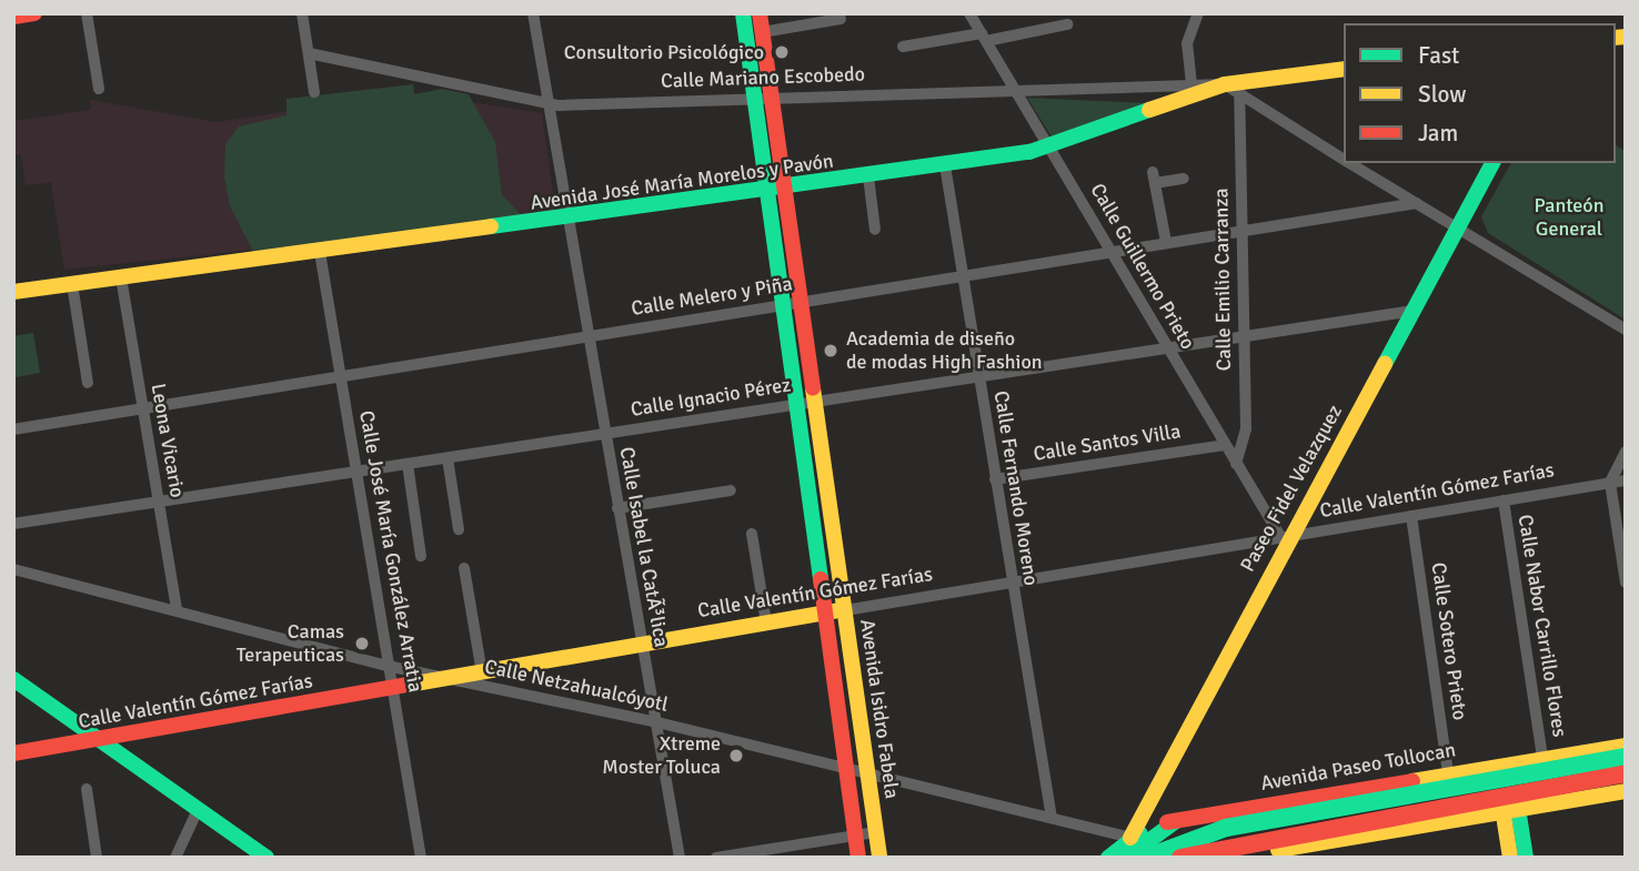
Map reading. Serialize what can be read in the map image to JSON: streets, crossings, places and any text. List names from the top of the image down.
{
  "streets": {
    "main road": [
      "Avenida José María Morelos y Pavón",
      "Paseo Fidel Velazquez",
      "Calle Valentín Gómez Farías",
      "Avenida Isidro Fabela",
      "Avenida Paseo Tollocan"
    ],
    "street": [
      "Calle Mariano Escobedo",
      "Calle Guillermo Prieto",
      "Calle Emilio Carranza",
      "Calle Melero y Piña",
      "Calle Ignacio Pérez",
      "Leona Vicario",
      "Calle Santos Villa",
      "Calle Fernando Moreno",
      "Calle Isabel la CatÃ³lica",
      "Calle José María González Arratia",
      "Calle Nabor Carrillo Flores",
      "Calle Sotero Prieto",
      "Calle Netzahualcóyotl"
    ]
  },
  "crossings": [
    ["Calle Mariano Escobedo", "Avenida José María Morelos y Pavón"],
    ["Calle Mariano Escobedo", "Calle Guillermo Prieto"],
    ["Calle Mariano Escobedo", "Calle Emilio Carranza"],
    ["Calle Mariano Escobedo", "Calle Isabel la CatÃ³lica"],
    ["Calle Mariano Escobedo", "Avenida Isidro Fabela"],
    ["Avenida José María Morelos y Pavón", "Calle Guillermo Prieto"],
    ["Avenida José María Morelos y Pavón", "Calle Emilio Carranza"],
    ["Avenida José María Morelos y Pavón", "Leona Vicario"],
    ["Avenida José María Morelos y Pavón", "Calle Fernando Moreno"],
    ["Avenida José María Morelos y Pavón", "Calle Isabel la CatÃ³lica"],
    ["Avenida José María Morelos y Pavón", "Calle José María González Arratia"],
    ["Avenida José María Morelos y Pavón", "Avenida Isidro Fabela"],
    ["Calle Guillermo Prieto", "Calle Emilio Carranza"],
    ["Calle Guillermo Prieto", "Calle Melero y Piña"],
    ["Calle Guillermo Prieto", "Calle Ignacio Pérez"],
    ["Calle Guillermo Prieto", "Calle Santos Villa"],
    ["Calle Guillermo Prieto", "Paseo Fidel Velazquez"],
    ["Calle Guillermo Prieto", "Calle Valentín Gómez Farías"],
    ["Calle Emilio Carranza", "Calle Melero y Piña"],
    ["Calle Emilio Carranza", "Calle Ignacio Pérez"],
    ["Calle Melero y Piña", "Leona Vicario"],
    ["Calle Melero y Piña", "Calle Fernando Moreno"],
    ["Calle Melero y Piña", "Calle Isabel la CatÃ³lica"],
    ["Calle Melero y Piña", "Calle José María González Arratia"],
    ["Calle Melero y Piña", "Avenida Isidro Fabela"],
    ["Calle Ignacio Pérez", "Leona Vicario"],
    ["Calle Ignacio Pérez", "Calle Fernando Moreno"],
    ["Calle Ignacio Pérez", "Paseo Fidel Velazquez"],
    ["Calle Ignacio Pérez", "Calle Isabel la CatÃ³lica"],
    ["Calle Ignacio Pérez", "Calle José María González Arratia"],
    ["Calle Ignacio Pérez", "Avenida Isidro Fabela"],
    ["Leona Vicario", "Calle Netzahualcóyotl"],
    ["Calle Santos Villa", "Calle Fernando Moreno"],
    ["Calle Fernando Moreno", "Calle Valentín Gómez Farías"],
    ["Calle Fernando Moreno", "Calle Netzahualcóyotl"],
    ["Paseo Fidel Velazquez", "Calle Valentín Gómez Farías"],
    ["Paseo Fidel Velazquez", "Calle Netzahualcóyotl"],
    ["Paseo Fidel Velazquez", "Avenida Paseo Tollocan"],
    ["Calle Valentín Gómez Farías", "Calle Isabel la CatÃ³lica"],
    ["Calle Valentín Gómez Farías", "Calle José María González Arratia"],
    ["Calle Valentín Gómez Farías", "Calle Nabor Carrillo Flores"],
    ["Calle Valentín Gómez Farías", "Calle Sotero Prieto"],
    ["Calle Valentín Gómez Farías", "Calle Netzahualcóyotl"],
    ["Calle Valentín Gómez Farías", "Avenida Isidro Fabela"],
    ["Calle Isabel la CatÃ³lica", "Calle Netzahualcóyotl"],
    ["Calle José María González Arratia", "Calle Netzahualcóyotl"],
    ["Calle Nabor Carrillo Flores", "Avenida Paseo Tollocan"],
    ["Calle Sotero Prieto", "Avenida Paseo Tollocan"],
    ["Calle Netzahualcóyotl", "Avenida Isidro Fabela"],
    ["Calle Netzahualcóyotl", "Avenida Paseo Tollocan"]
  ],
  "parks": ["Panteón General"],
  "places": [
    "Consultorio Psicológico",
    "Academia de diseño de modas High Fashion",
    "Camas Terapeuticas",
    "Xtreme Moster Toluca"
  ],
  "legend": ["Fast", "Slow", "Jam"]
}
